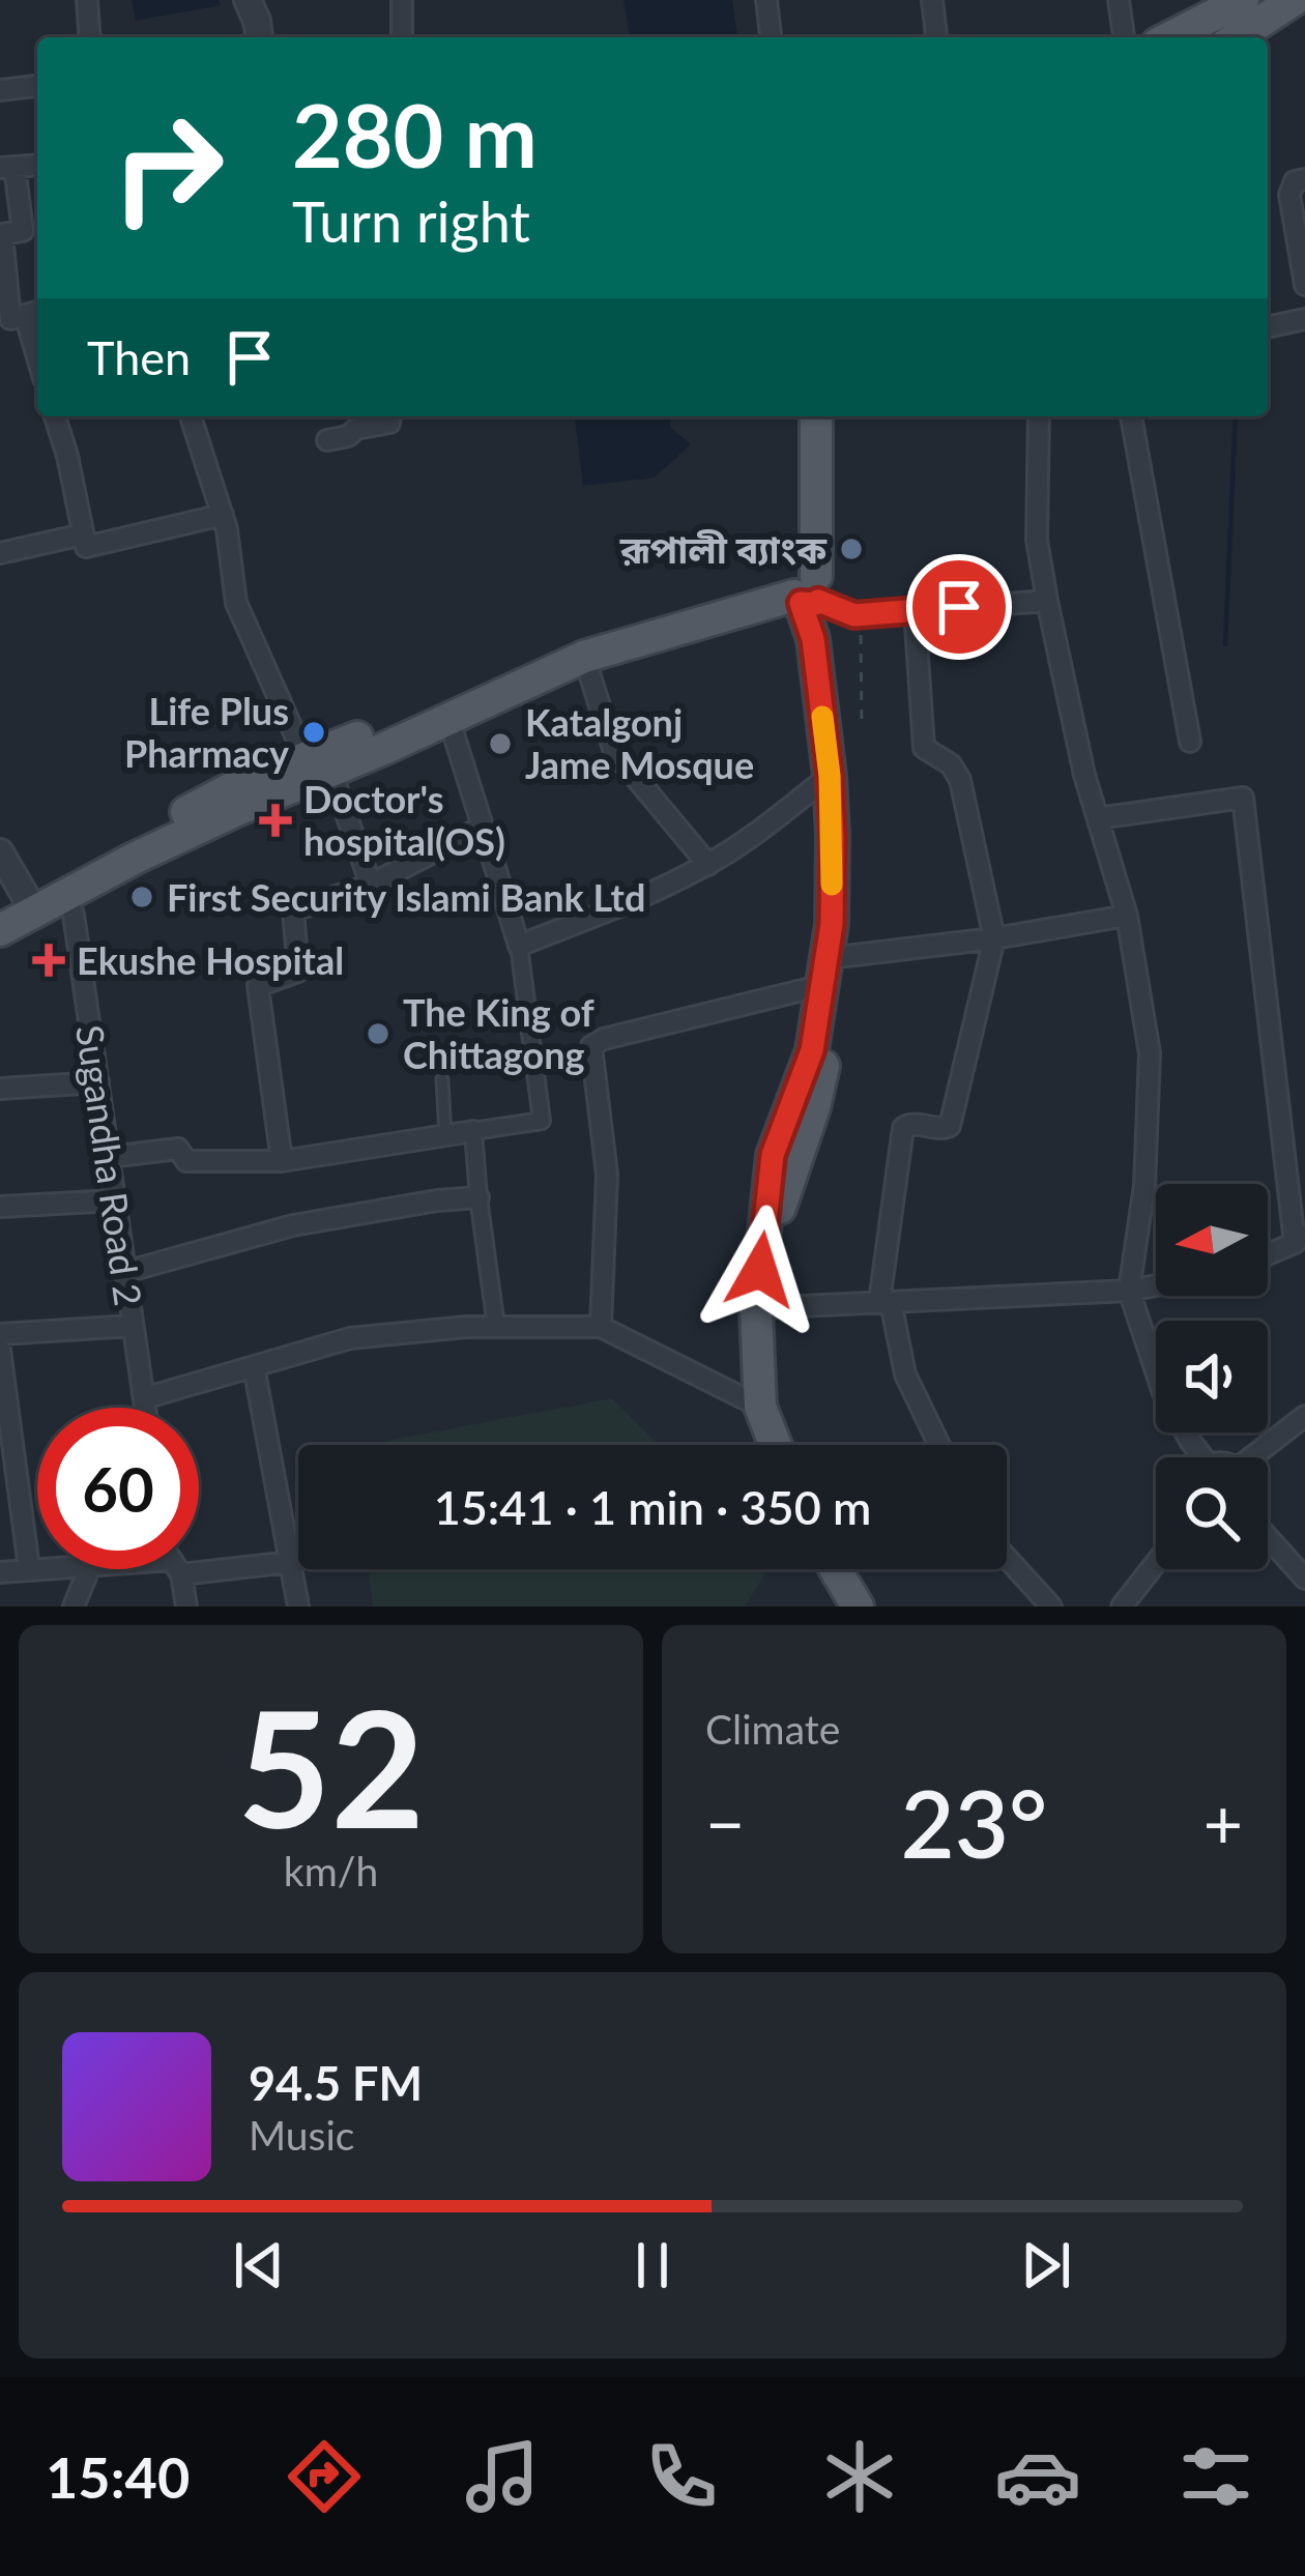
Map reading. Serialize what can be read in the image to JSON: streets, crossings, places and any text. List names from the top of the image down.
{
  "streets": {
    "street": ["Sugandha Road 2"]
  },
  "places": {
    "other": [
      "রূপালী ব্যাংক",
      "Life Plus Pharmacy",
      "Katalgonj Jame Mosque",
      "First Security Islami Bank Ltd",
      "The King of Chittagong"
    ],
    "health": ["Doctor's hospital(OS)", "Ekushe Hospital"]
  },
  "north": "left",
  "page": {
    "turn": ["280 m", "Turn right"],
    "then": "Then",
    "limit": "60",
    "trip": "15:41 · 1 min · 350 m",
    "tile": [
      ["52", "km/h"],
      "Climate"
    ],
    "heat": ["−", "23°", "+"],
    "song": ["94.5 FM", "Music"],
    "tabs": "15:40"
  }
}
